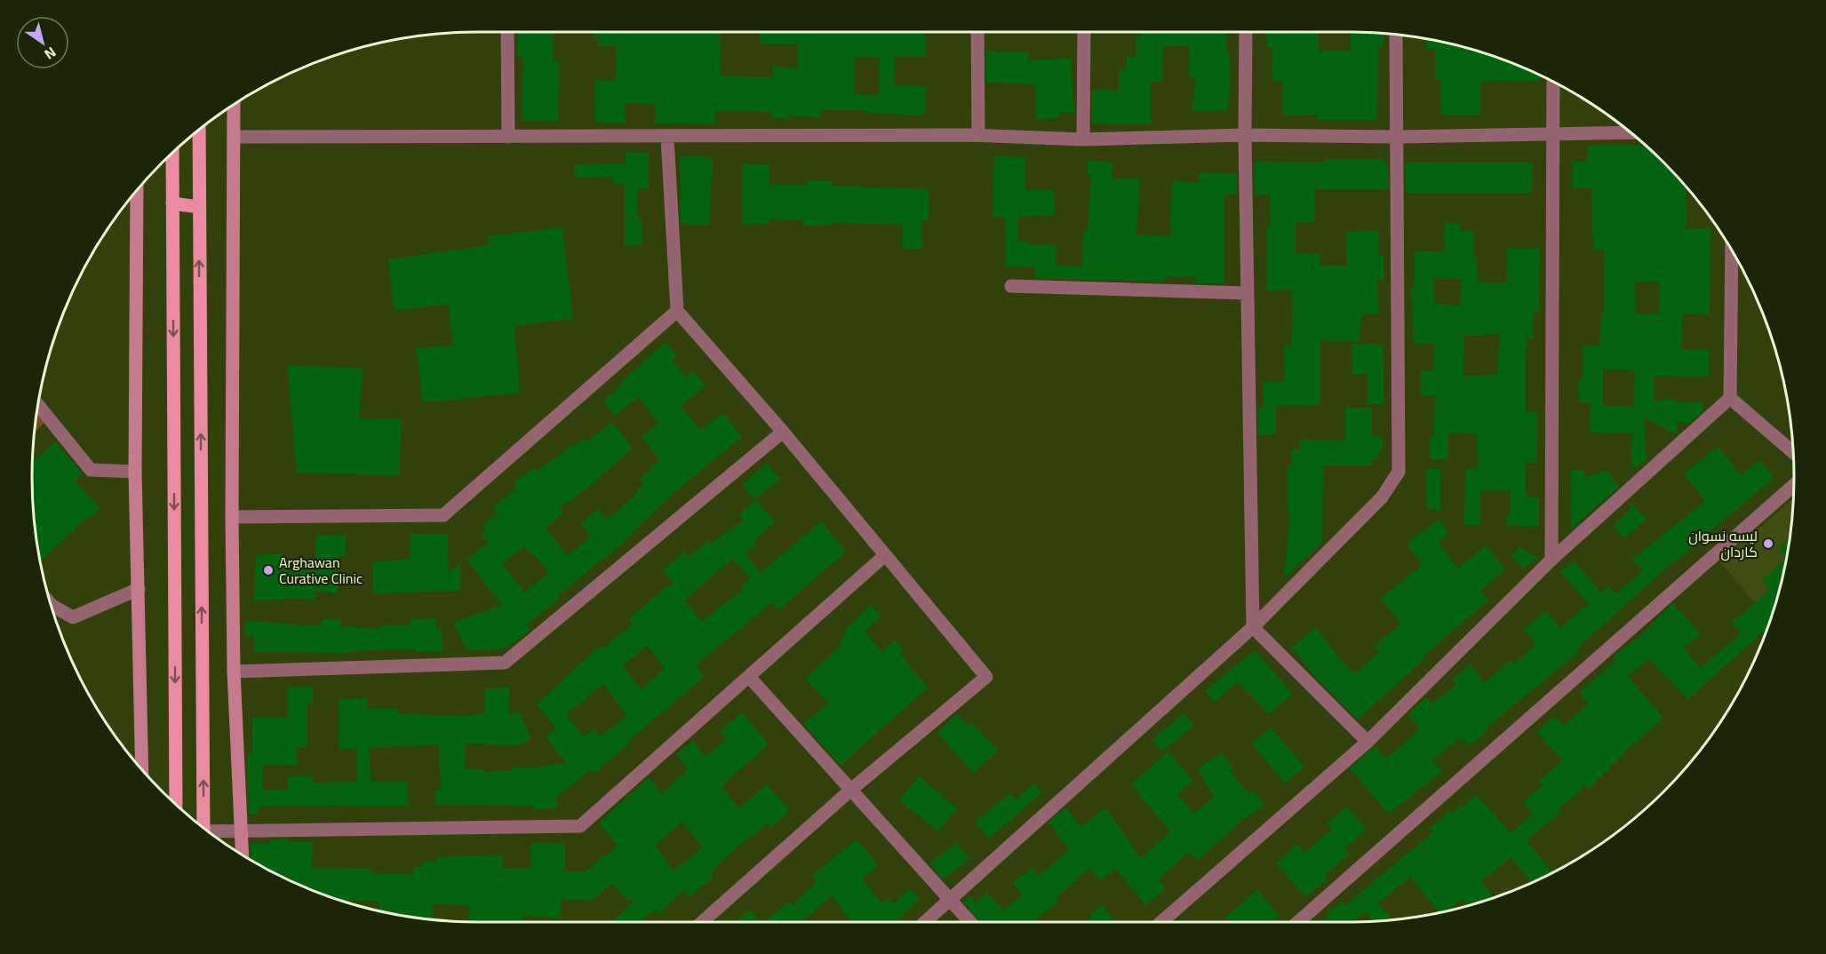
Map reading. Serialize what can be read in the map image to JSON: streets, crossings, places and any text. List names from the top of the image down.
{
  "places": ["لیسه نسوان کاردان", "Arghawan Curative Clinic"],
  "north": "bottom right"
}
